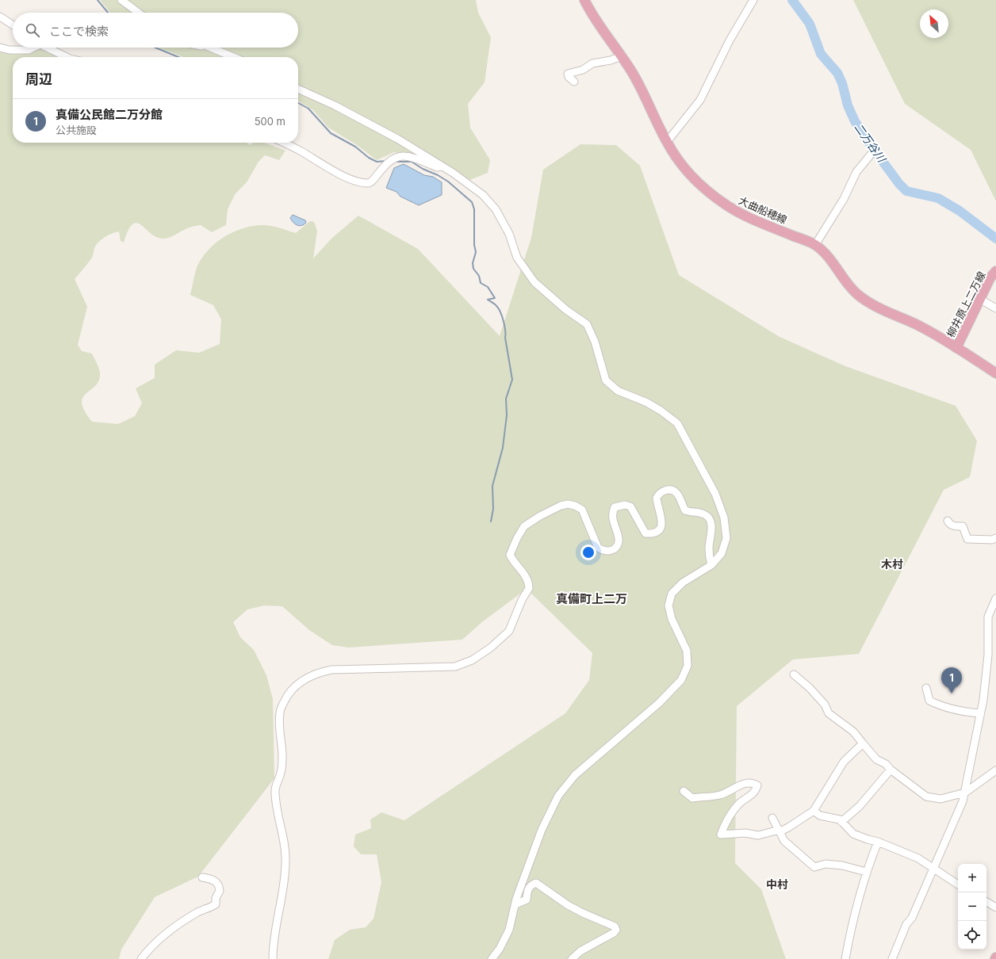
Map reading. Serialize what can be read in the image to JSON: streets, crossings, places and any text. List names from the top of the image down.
{
  "streets": {
    "main road": ["大曲船穂線", "柳井原上二万線"]
  },
  "crossings": [
    ["大曲船穂線", "柳井原上二万線"]
  ],
  "districts": ["木村", "真備町上二万", "中村"],
  "water": ["二万谷川"],
  "north": "top left",
  "page": {
    "search": "ここで検索",
    "heading": "周辺",
    "list": [
      {
        "mark": "1",
        "name": "真備公民館二万分館",
        "note": "公共施設",
        "value": "500 m"
      }
    ],
    "pins": "1",
    "map_buttons": ["+", "−"]
  }
}
